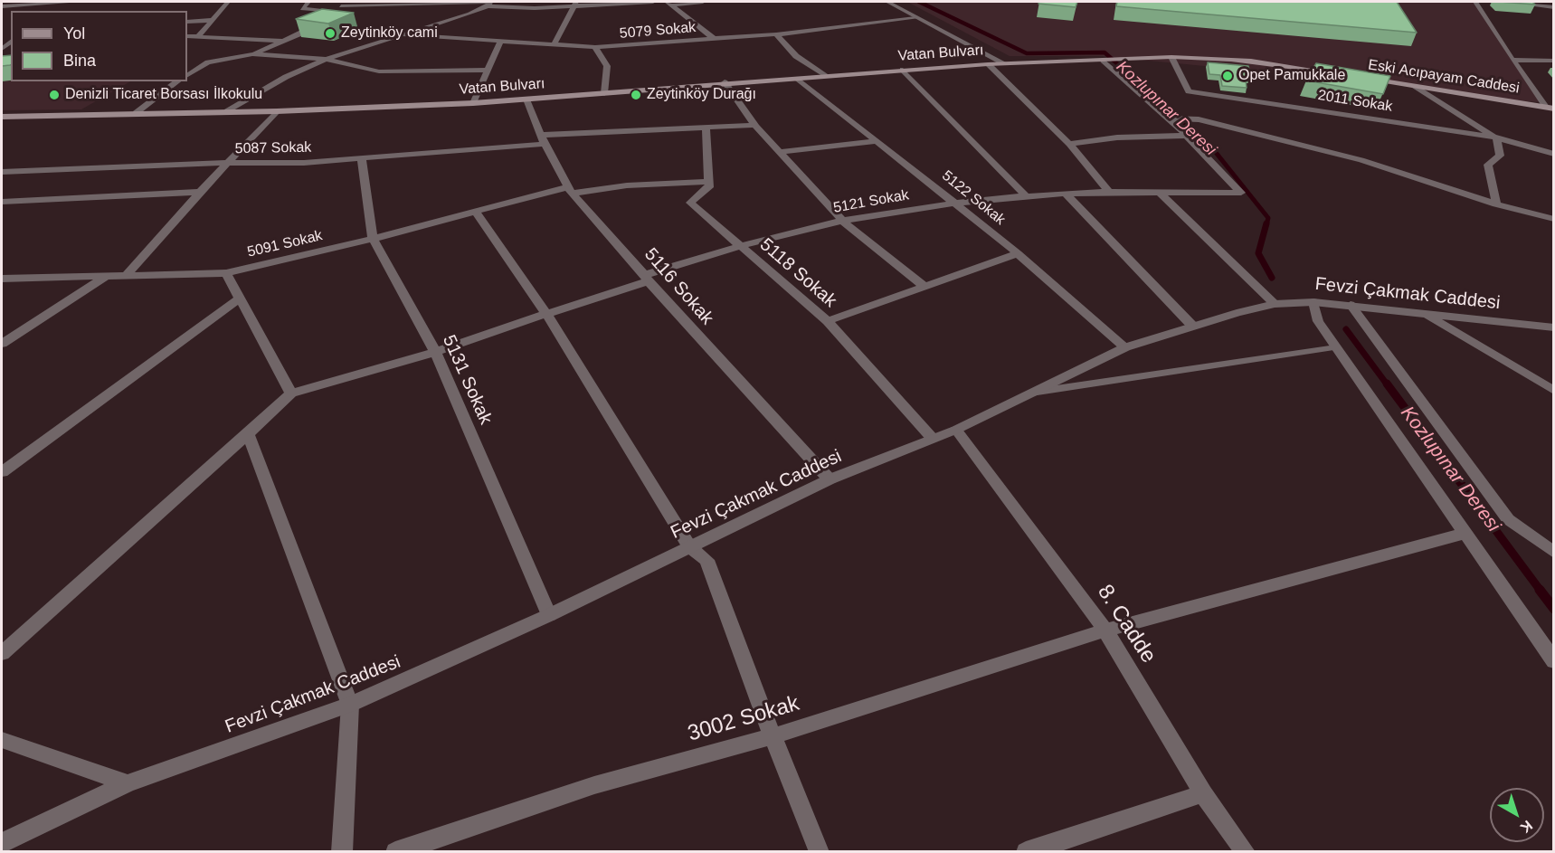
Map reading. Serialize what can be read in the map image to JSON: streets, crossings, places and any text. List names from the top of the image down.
{
  "streets": {
    "main road": ["Vatan Bulvarı", "Eski Acıpayam Caddesi"],
    "street": [
      "5079 Sokak",
      "2011 Sokak",
      "5087 Sokak",
      "5122 Sokak",
      "5121 Sokak",
      "5091 Sokak",
      "5118 Sokak",
      "5116 Sokak",
      "Fevzi Çakmak Caddesi",
      "5131 Sokak",
      "8. Cadde",
      "3002 Sokak"
    ]
  },
  "crossings": [
    ["Vatan Bulvarı", "Eski Acıpayam Caddesi"],
    ["Vatan Bulvarı", "5122 Sokak"],
    ["Vatan Bulvarı", "5116 Sokak"],
    ["Eski Acıpayam Caddesi", "2011 Sokak"],
    ["5087 Sokak", "5116 Sokak"],
    ["5087 Sokak", "5131 Sokak"],
    ["5122 Sokak", "5121 Sokak"],
    ["5122 Sokak", "Fevzi Çakmak Caddesi"],
    ["5121 Sokak", "5118 Sokak"],
    ["5121 Sokak", "5116 Sokak"],
    ["5121 Sokak", "5131 Sokak"],
    ["5091 Sokak", "5118 Sokak"],
    ["5091 Sokak", "5116 Sokak"],
    ["5091 Sokak", "5131 Sokak"],
    ["5118 Sokak", "Fevzi Çakmak Caddesi"],
    ["5116 Sokak", "Fevzi Çakmak Caddesi"],
    ["Fevzi Çakmak Caddesi", "5131 Sokak"],
    ["Fevzi Çakmak Caddesi", "8. Cadde"],
    ["8. Cadde", "3002 Sokak"]
  ],
  "water": ["Kozlupınar Deresi"],
  "places": [
    "Zeytinköy cami",
    "Opet Pamukkale",
    "Denizli Ticaret Borsası İlkokulu",
    "Zeytinköy Durağı"
  ],
  "legend": ["Yol", "Bina"],
  "north": "bottom right"
}
